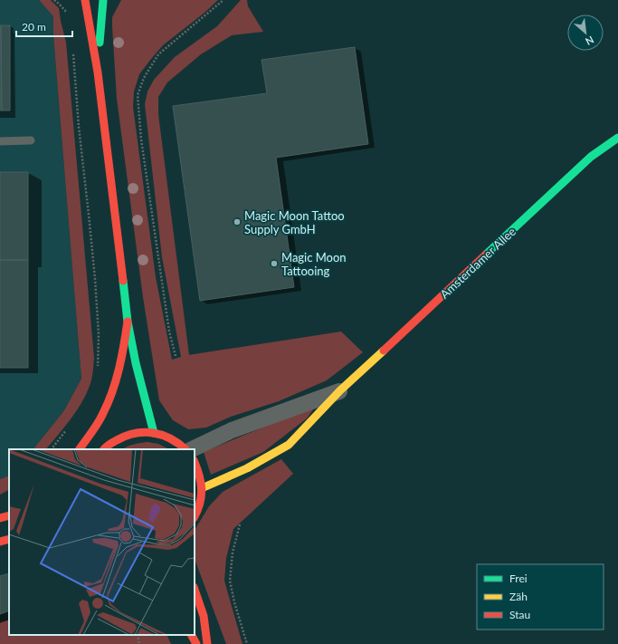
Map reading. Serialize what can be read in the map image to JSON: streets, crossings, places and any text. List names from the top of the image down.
{
  "streets": {
    "main road": ["Amsterdamer Allee"]
  },
  "places": ["Magic Moon Tattoo Supply GmbH", "Magic Moon Tattooing"],
  "legend": ["Frei", "Zäh", "Stau"],
  "scale_bar": "20 m",
  "north": "bottom right"
}
